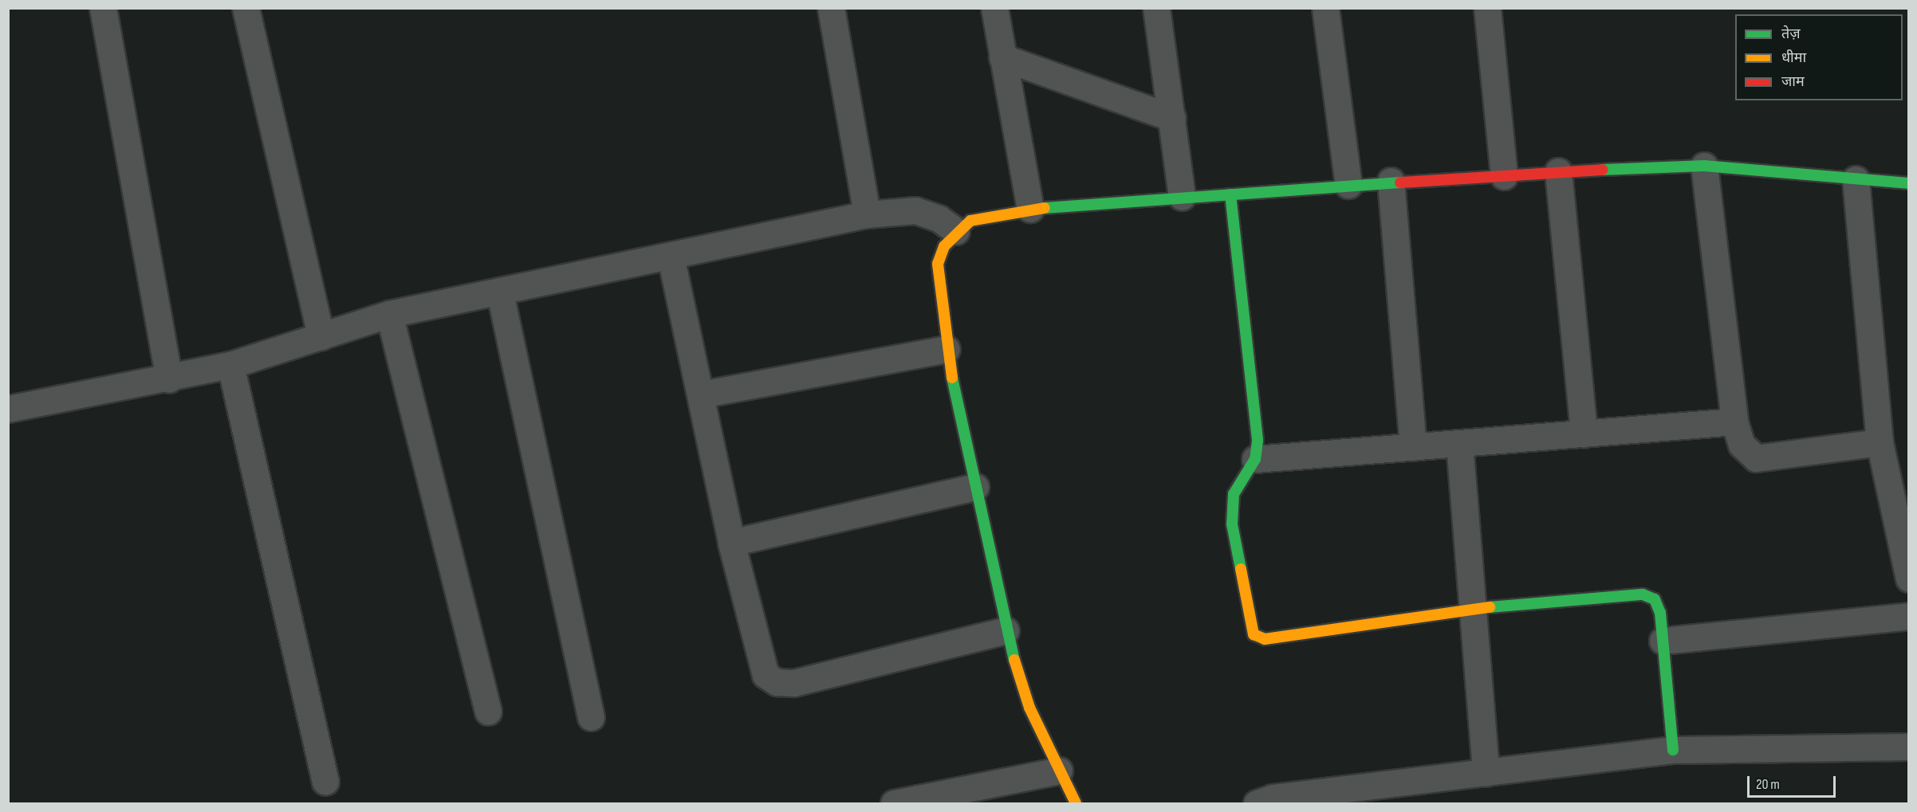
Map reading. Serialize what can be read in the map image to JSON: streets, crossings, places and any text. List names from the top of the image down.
{
  "legend": ["तेज़", "धीमा", "जाम"],
  "scale_bar": "20 m"
}
